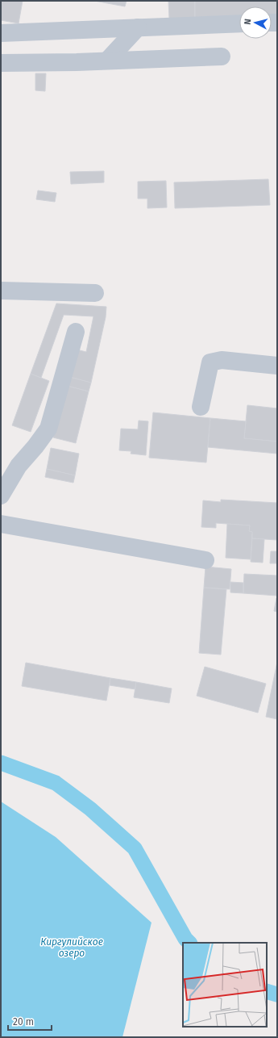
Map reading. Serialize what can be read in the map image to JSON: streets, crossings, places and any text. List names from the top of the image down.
{
  "water": ["Киргулийское озеро"],
  "scale_bar": "20 m",
  "north": "left"
}
